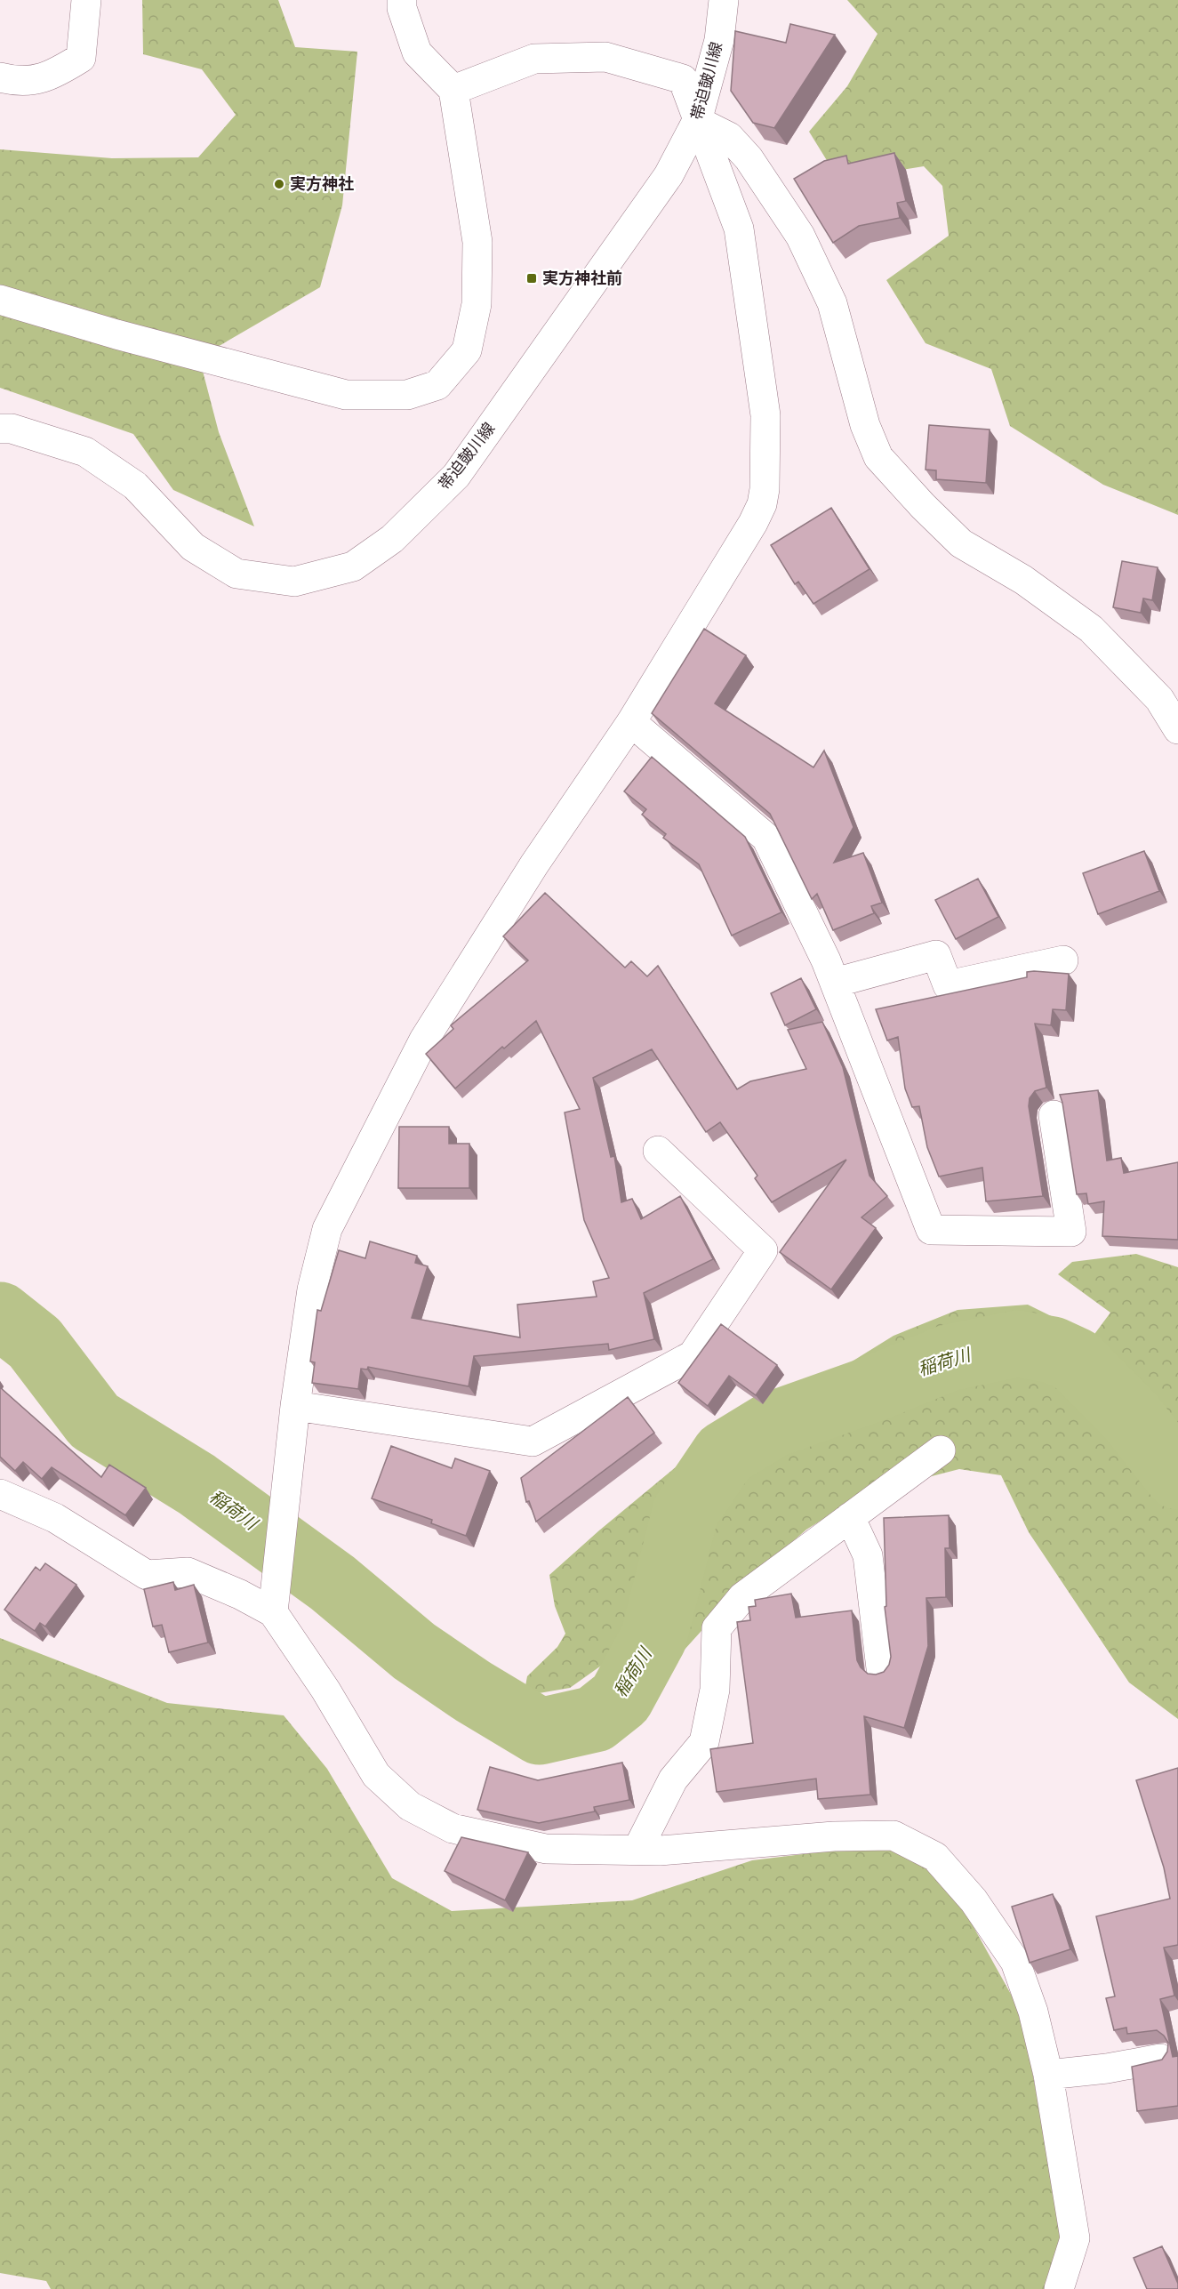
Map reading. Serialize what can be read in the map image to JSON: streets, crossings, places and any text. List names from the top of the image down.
{
  "streets": {
    "street": ["帯迫皷川線"]
  },
  "water": ["稲荷川"],
  "places": {
    "other": ["実方神社"],
    "transit": ["実方神社前"]
  }
}
